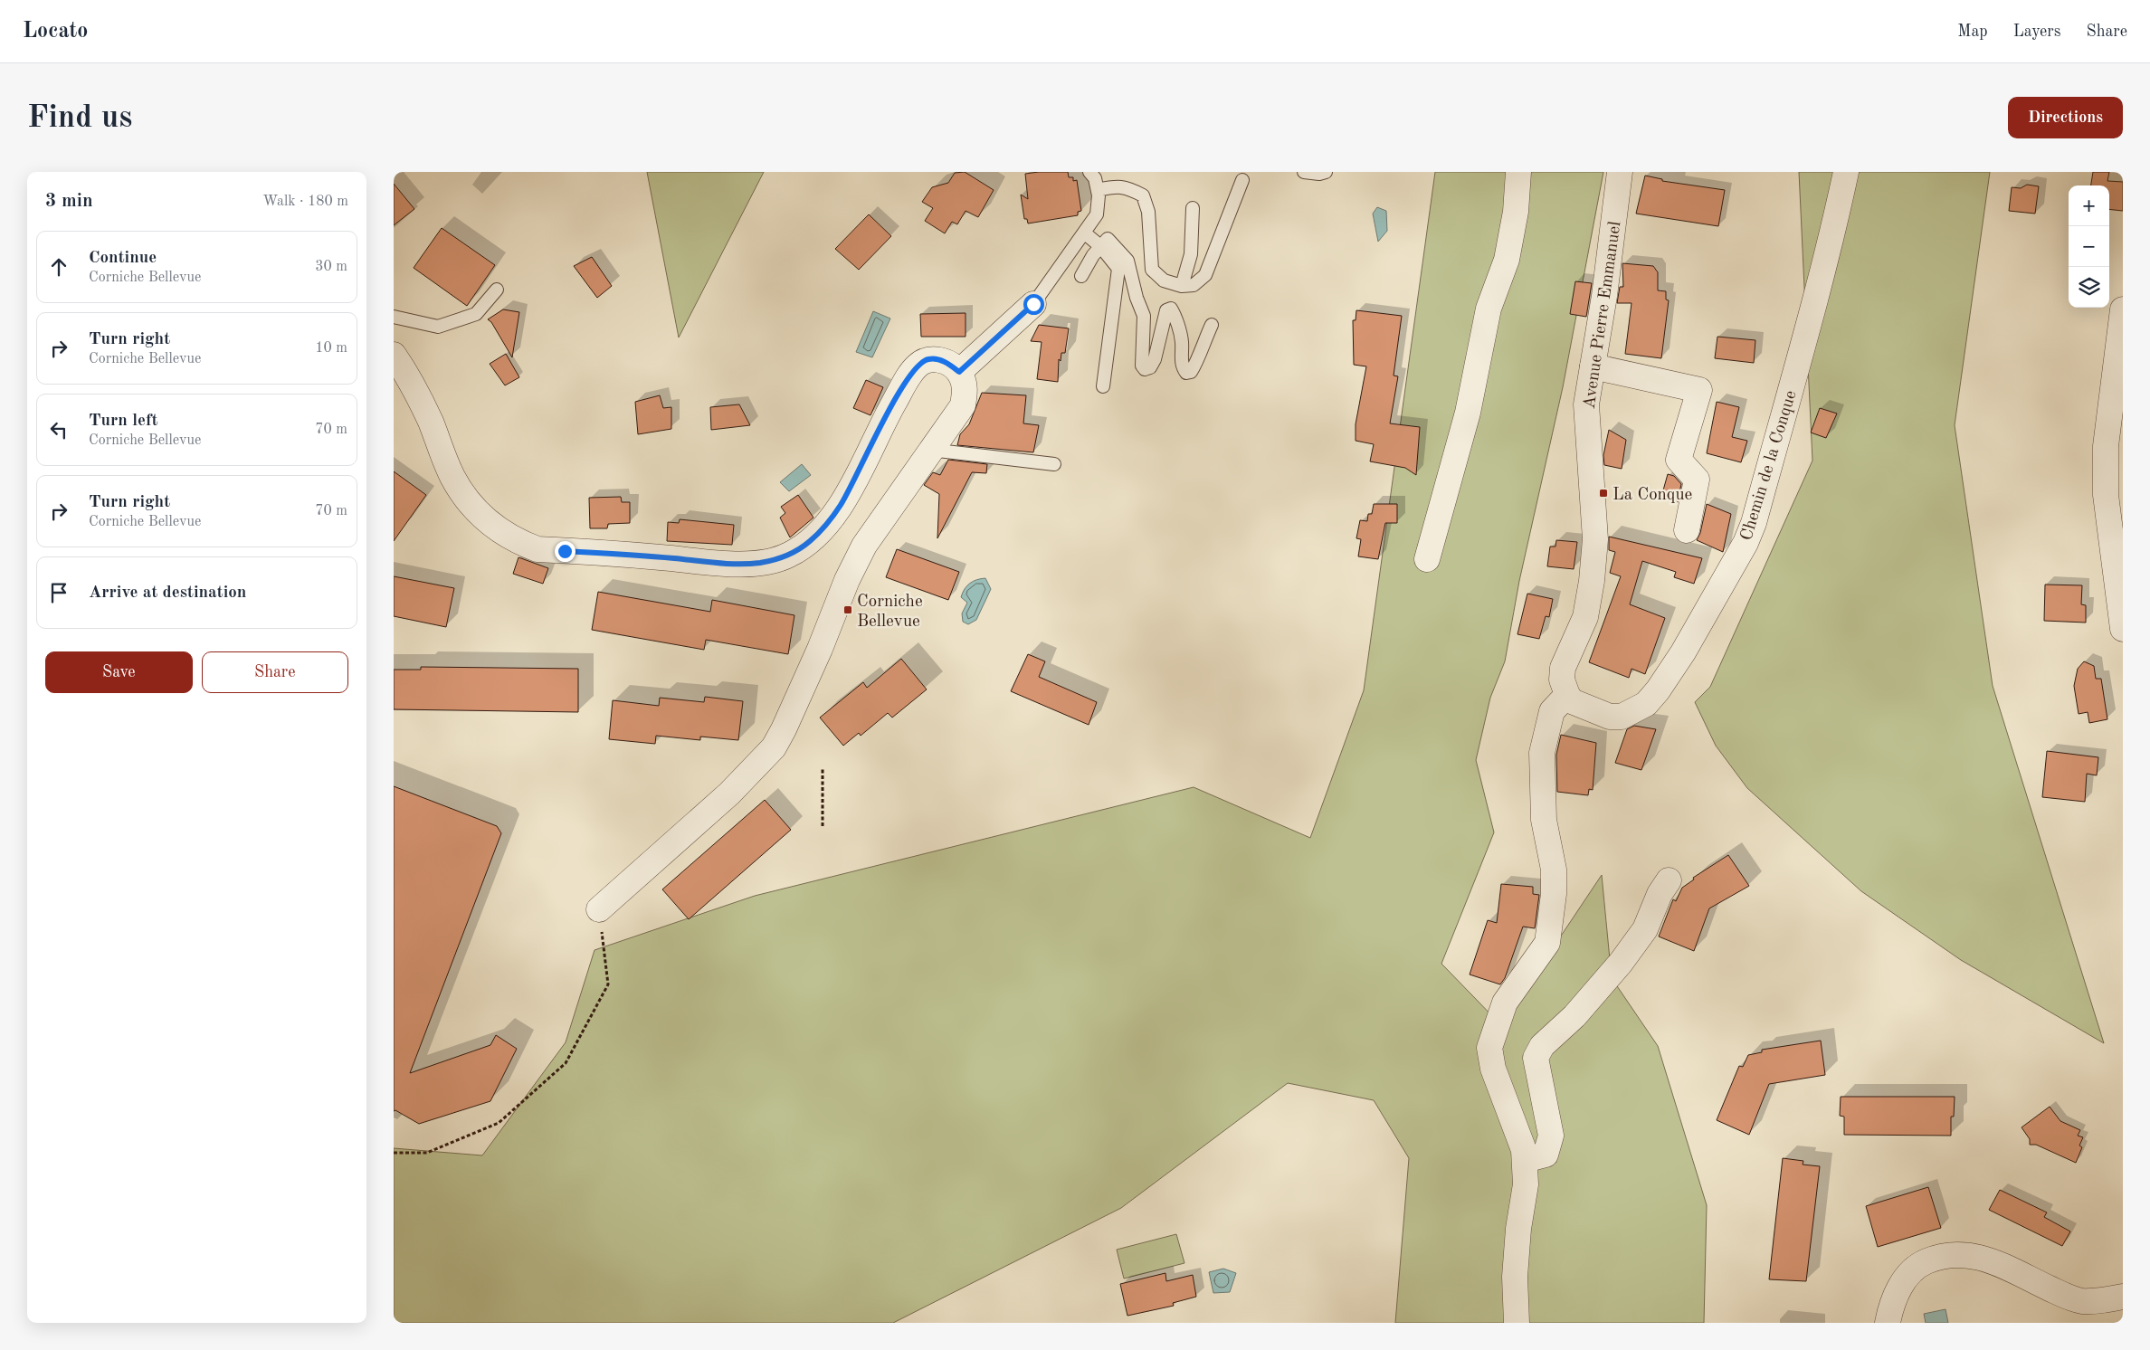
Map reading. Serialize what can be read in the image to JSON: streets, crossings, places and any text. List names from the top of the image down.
{
  "streets": {
    "street": ["Avenue Pierre Emmanuel", "Chemin de la Conque"]
  },
  "crossings": [
    ["Avenue Pierre Emmanuel", "Chemin de la Conque"]
  ],
  "places": {
    "transit": ["La Conque", "Corniche Bellevue"]
  },
  "page": {
    "header": "Locato",
    "nav": ["Map", "Layers", "Share"],
    "buttons": [
      "Directions",
      ["Save", "Share"]
    ],
    "title": "Find us",
    "heading": ["3 min", "Walk · 180 m"],
    "map_buttons": ["+", "−"],
    "list": [
      ["Continue", "Corniche Bellevue", "30 m"],
      ["Turn right", "Corniche Bellevue", "10 m"],
      ["Turn left", "Corniche Bellevue", "70 m"],
      ["Turn right", "Corniche Bellevue", "70 m"],
      "Arrive at destination"
    ]
  }
}
